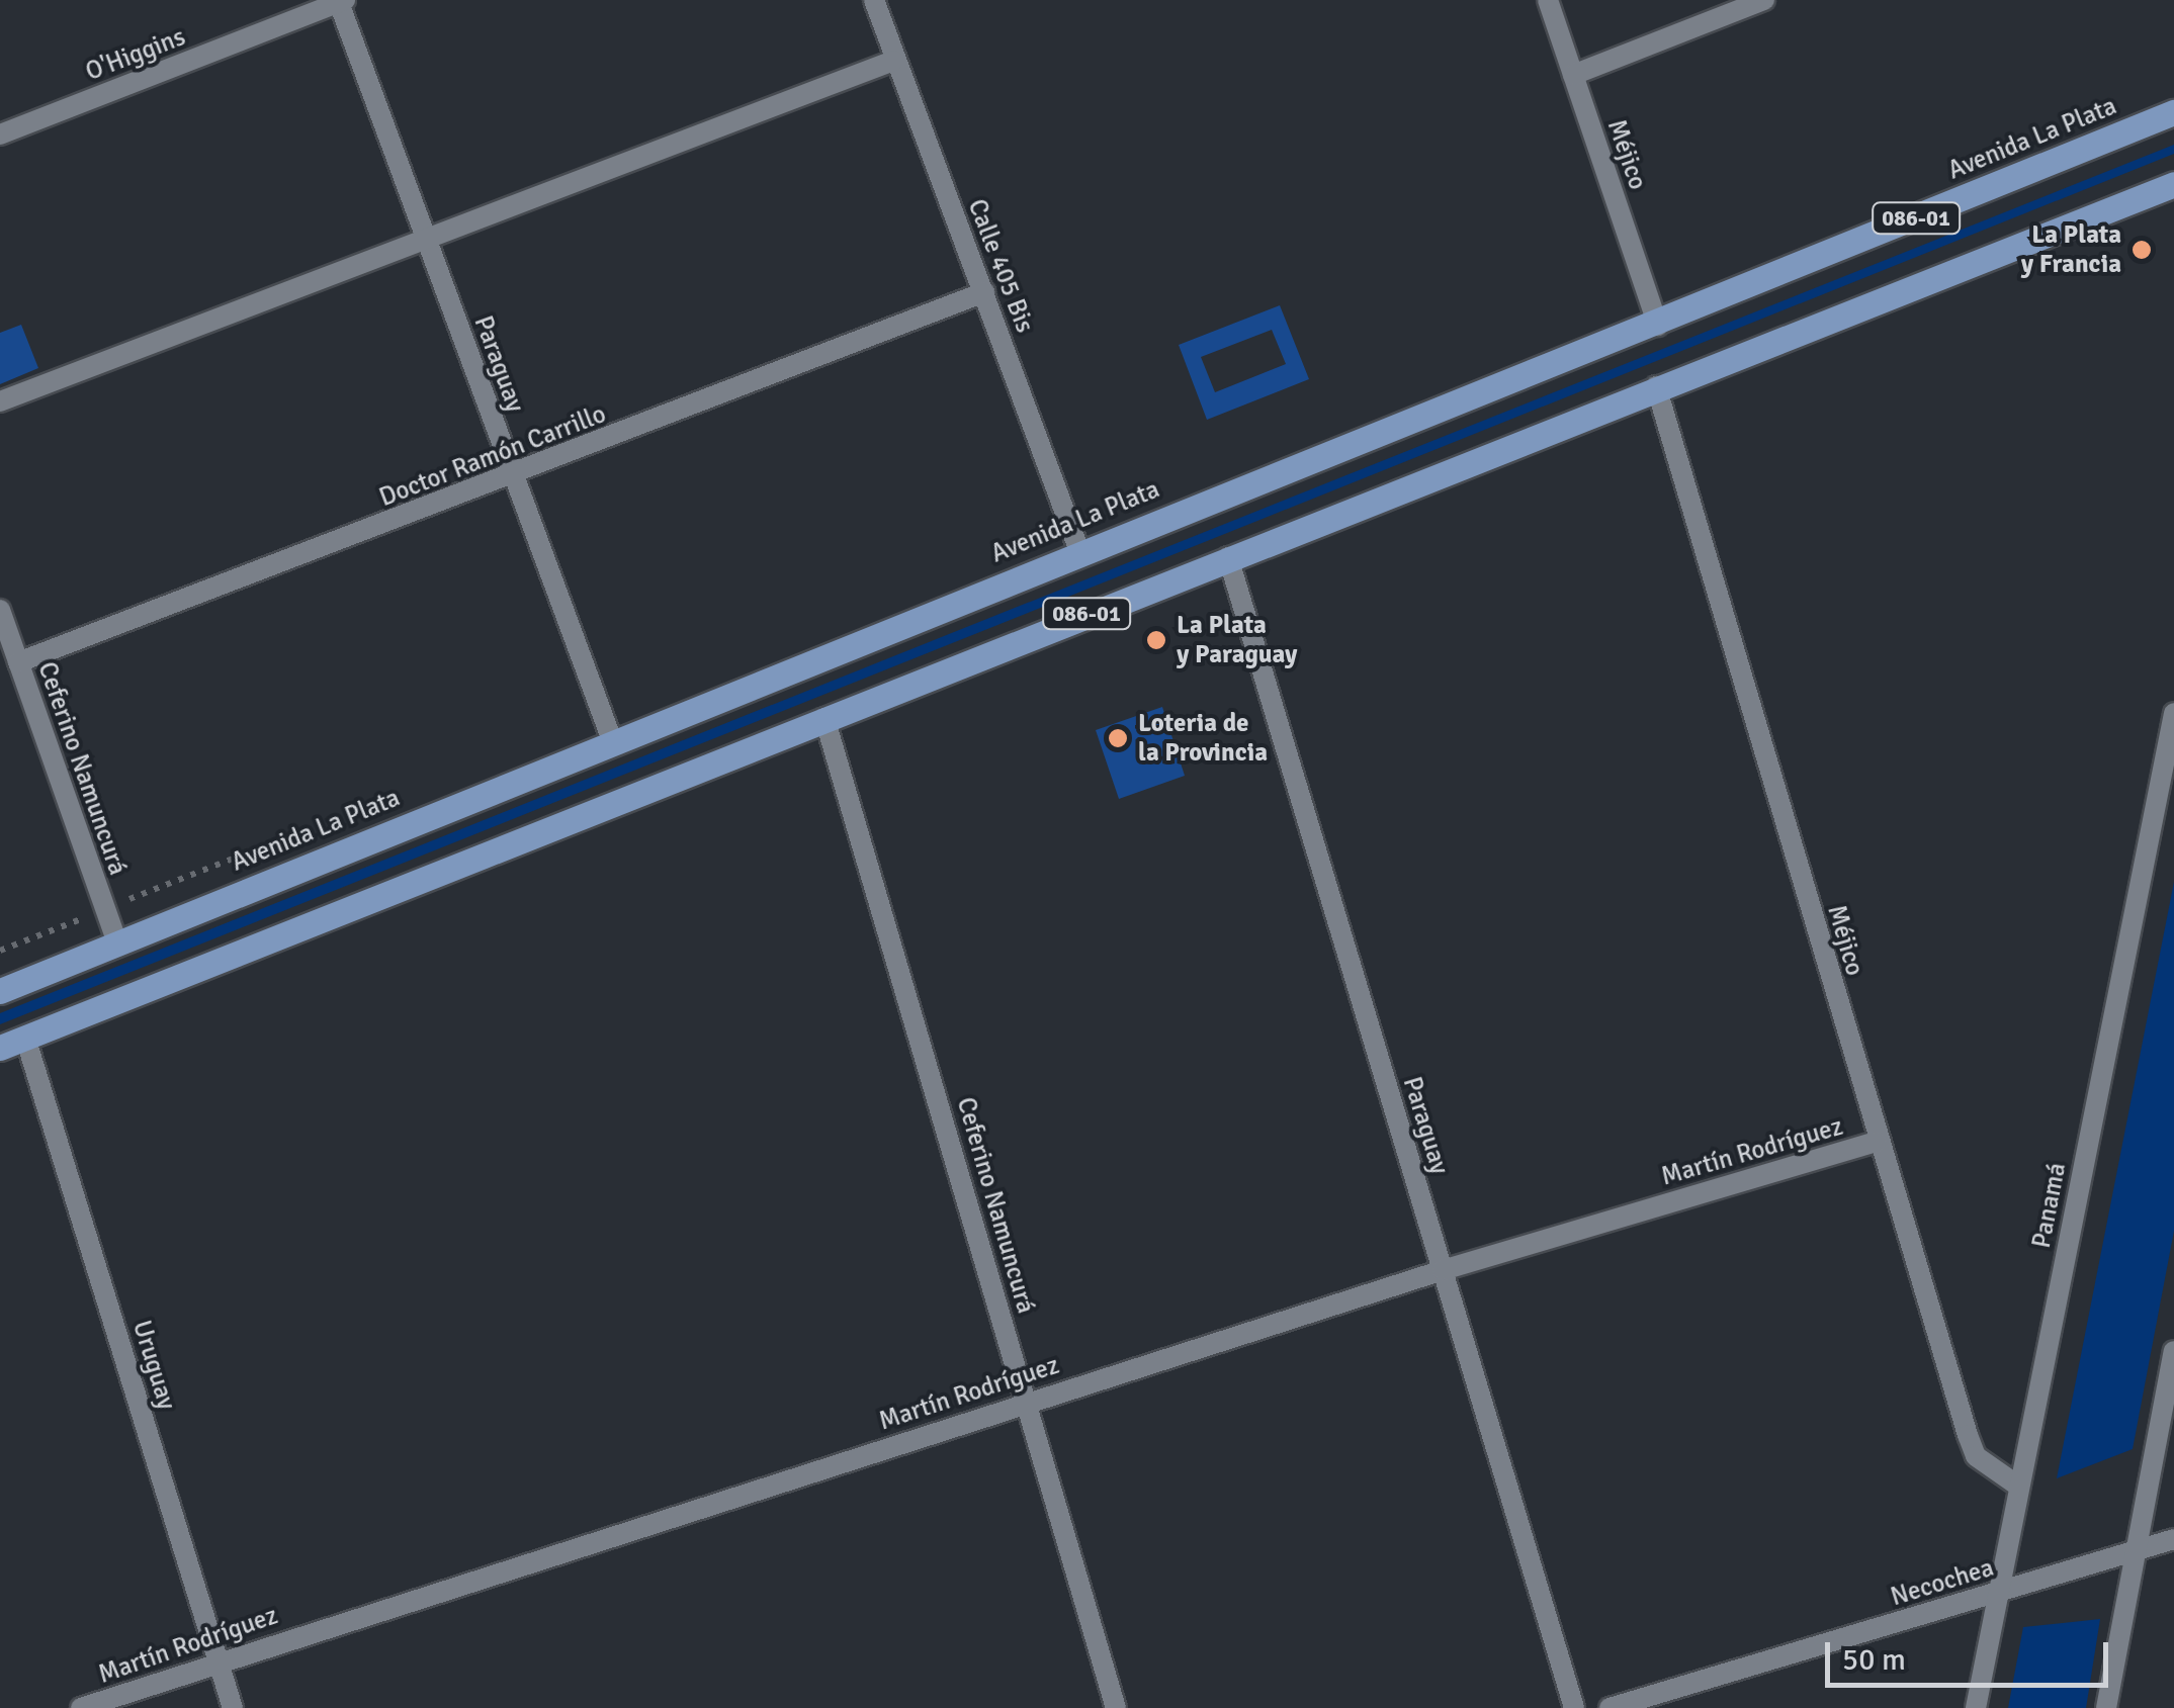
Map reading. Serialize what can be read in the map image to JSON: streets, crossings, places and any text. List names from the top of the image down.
{
  "streets": {
    "main road": ["Avenida La Plata", "086-01"],
    "street": [
      "O'Higgins",
      "Méjico",
      "Calle 405 Bis",
      "Paraguay",
      "Doctor Ramón Carrillo",
      "Ceferino Namuncurá",
      "Martín Rodríguez",
      "Panamá",
      "Uruguay",
      "Necochea"
    ]
  },
  "crossings": [
    ["O'Higgins", "Paraguay"],
    ["Avenida La Plata", "Méjico"],
    ["Avenida La Plata", "Calle 405 Bis"],
    ["Avenida La Plata", "Paraguay"],
    ["Avenida La Plata", "Ceferino Namuncurá"],
    ["Méjico", "086-01"],
    ["Méjico", "Martín Rodríguez"],
    ["Méjico", "Panamá"],
    ["086-01", "Paraguay"],
    ["086-01", "Ceferino Namuncurá"],
    ["086-01", "Uruguay"],
    ["Calle 405 Bis", "Doctor Ramón Carrillo"],
    ["Paraguay", "Doctor Ramón Carrillo"],
    ["Paraguay", "Martín Rodríguez"],
    ["Doctor Ramón Carrillo", "Ceferino Namuncurá"],
    ["Ceferino Namuncurá", "Martín Rodríguez"],
    ["Martín Rodríguez", "Uruguay"],
    ["Panamá", "Necochea"]
  ],
  "places": ["La Plata y Francia", "La Plata y Paraguay", "Loteria de la Provincia"],
  "scale_bar": "50 m"
}
